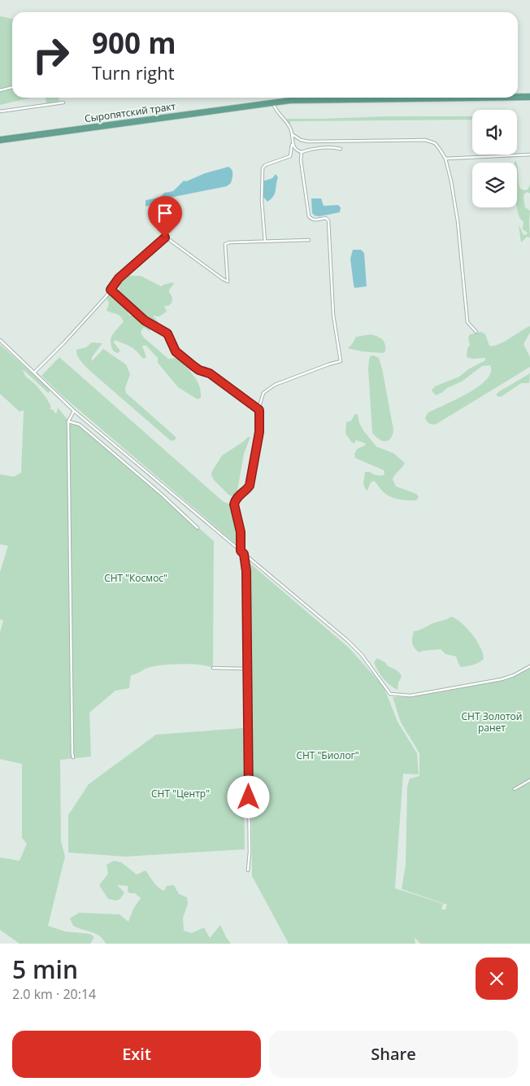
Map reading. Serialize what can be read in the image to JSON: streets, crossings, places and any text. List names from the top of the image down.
{
  "streets": {
    "main road": ["Сыропятский тракт"]
  },
  "parks": [
    "СНТ \"Космос\"",
    "СНТ Золотой ранет",
    "СНТ \"Биолог\"",
    "СНТ \"Центр\""
  ],
  "page": {
    "turn": ["900 m", "Turn right"],
    "heading": ["5 min", "2.0 km · 20:14"],
    "buttons": ["Exit", "Share"]
  }
}
